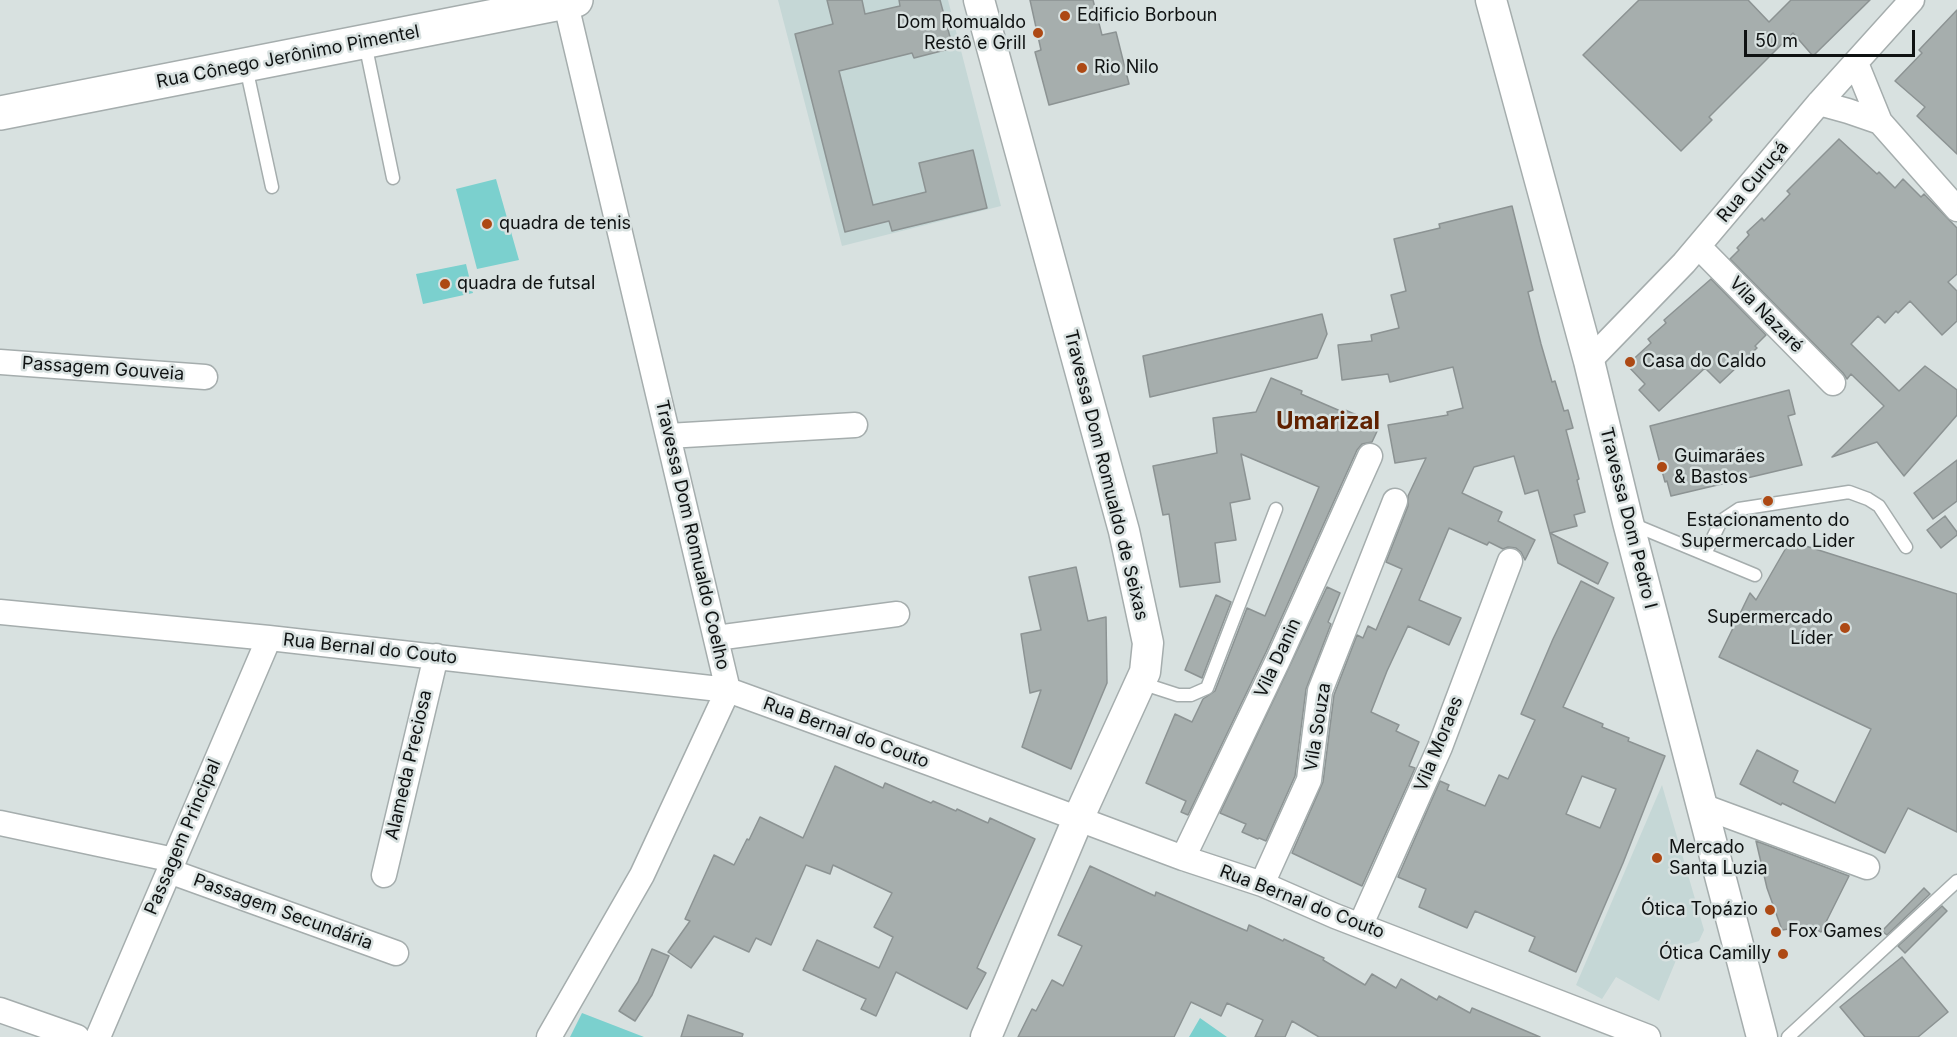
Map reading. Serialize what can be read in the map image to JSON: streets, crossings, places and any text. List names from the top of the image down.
{
  "streets": {
    "main road": ["Rua Cônego Jerônimo Pimentel"],
    "street": [
      "Rua Curuçá",
      "Vila Nazaré",
      "Passagem Gouveia",
      "Travessa Dom Romualdo de Seixas",
      "Travessa Dom Pedro I",
      "Travessa Dom Romualdo Coelho",
      "Rua Bernal do Couto",
      "Vila Danin",
      "Vila Souza",
      "Vila Moraes",
      "Alameda Preciosa",
      "Passagem Principal",
      "Passagem Secundária"
    ]
  },
  "crossings": [
    ["Rua Cônego Jerônimo Pimentel", "Travessa Dom Romualdo Coelho"],
    ["Rua Curuçá", "Vila Nazaré"],
    ["Rua Curuçá", "Travessa Dom Pedro I"],
    ["Travessa Dom Romualdo de Seixas", "Rua Bernal do Couto"],
    ["Travessa Dom Romualdo Coelho", "Rua Bernal do Couto"],
    ["Rua Bernal do Couto", "Vila Danin"],
    ["Rua Bernal do Couto", "Vila Souza"],
    ["Rua Bernal do Couto", "Vila Moraes"],
    ["Rua Bernal do Couto", "Alameda Preciosa"],
    ["Rua Bernal do Couto", "Passagem Principal"],
    ["Passagem Principal", "Passagem Secundária"]
  ],
  "districts": ["Umarizal"],
  "places": [
    "Edificio Borboun",
    "Dom Romualdo Restô e Grill",
    "Rio Nilo",
    "quadra de tenis",
    "quadra de futsal",
    "Casa do Caldo",
    "Guimarães & Bastos",
    "Estacionamento do Supermercado Lider",
    "Supermercado Líder",
    "Mercado Santa Luzia",
    "Ótica Topázio",
    "Fox Games",
    "Ótica Camilly"
  ],
  "scale_bar": "50 m"
}
